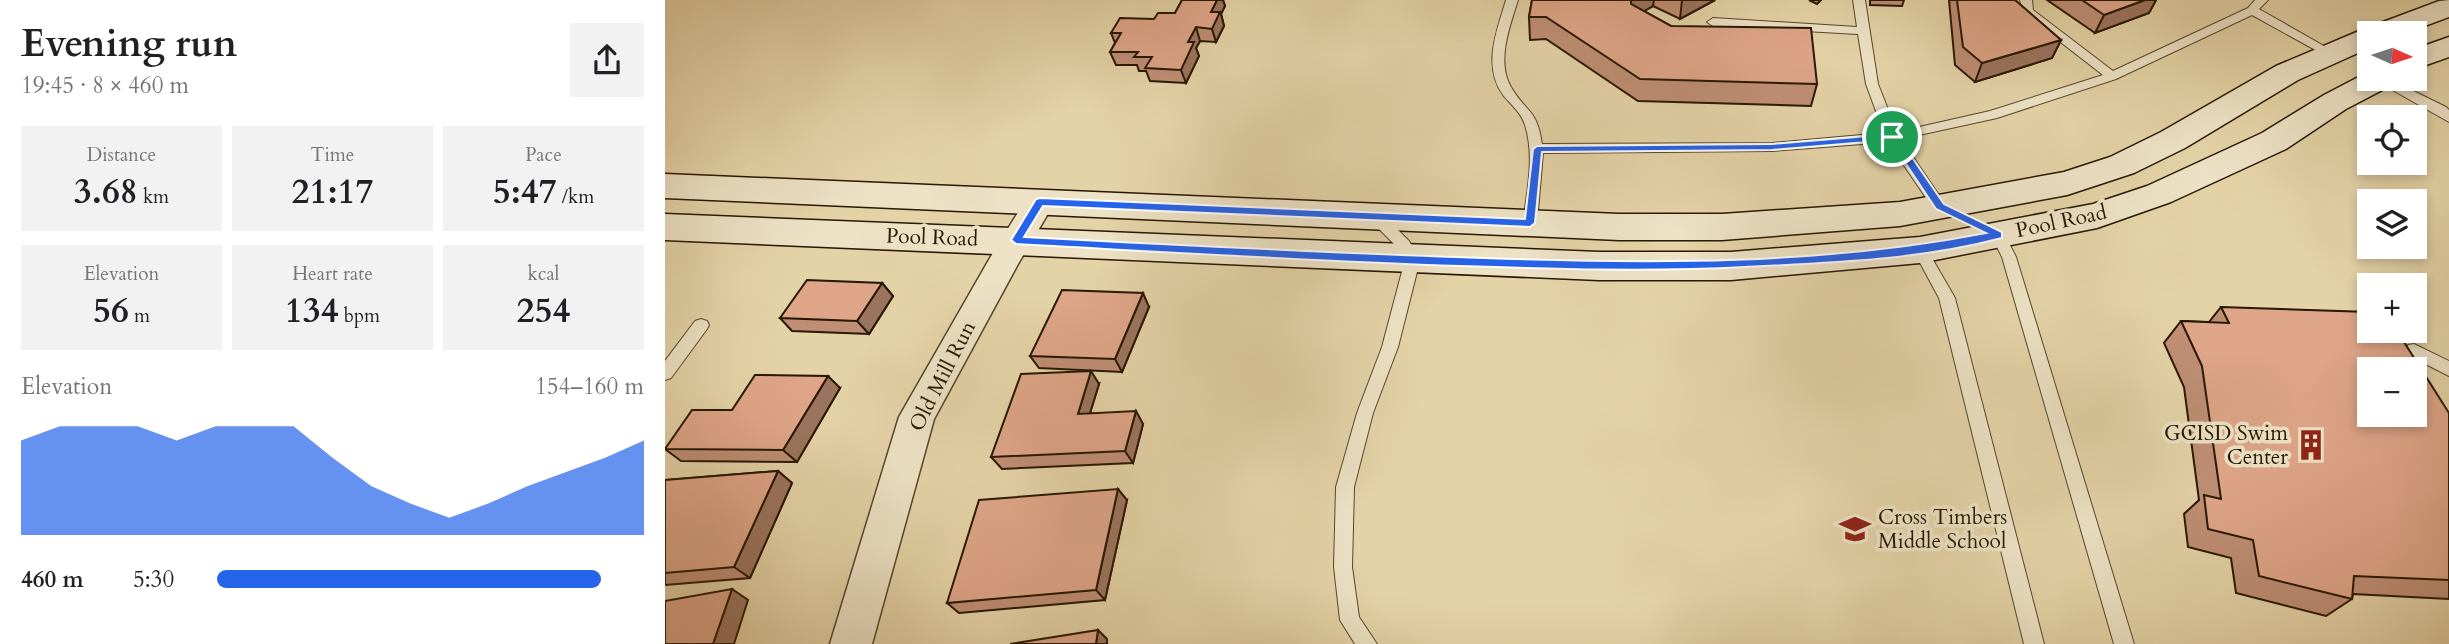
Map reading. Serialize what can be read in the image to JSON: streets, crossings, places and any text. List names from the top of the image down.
{
  "streets": {
    "main road": ["Pool Road"],
    "street": ["Old Mill Run"]
  },
  "crossings": [
    ["Pool Road", "Old Mill Run"]
  ],
  "places": {
    "building": ["GCISD Swim Center"],
    "school or university": ["Cross Timbers Middle School"]
  },
  "north": "right",
  "page": {
    "heading": ["Evening run", "19:45 · 8 × 460 m"],
    "map_buttons": ["+", "−"],
    "stats": [
      ["Distance", "3.68 km"],
      ["Time", "21:17"],
      ["Pace", "5:47 /km"],
      ["Elevation", "56 m"],
      ["Heart rate", "134 bpm"],
      ["kcal", "254"]
    ],
    "chart": ["Elevation", "154–160 m"],
    "list": [
      {
        "name": "460 m",
        "note": "5:30"
      }
    ]
  }
}
